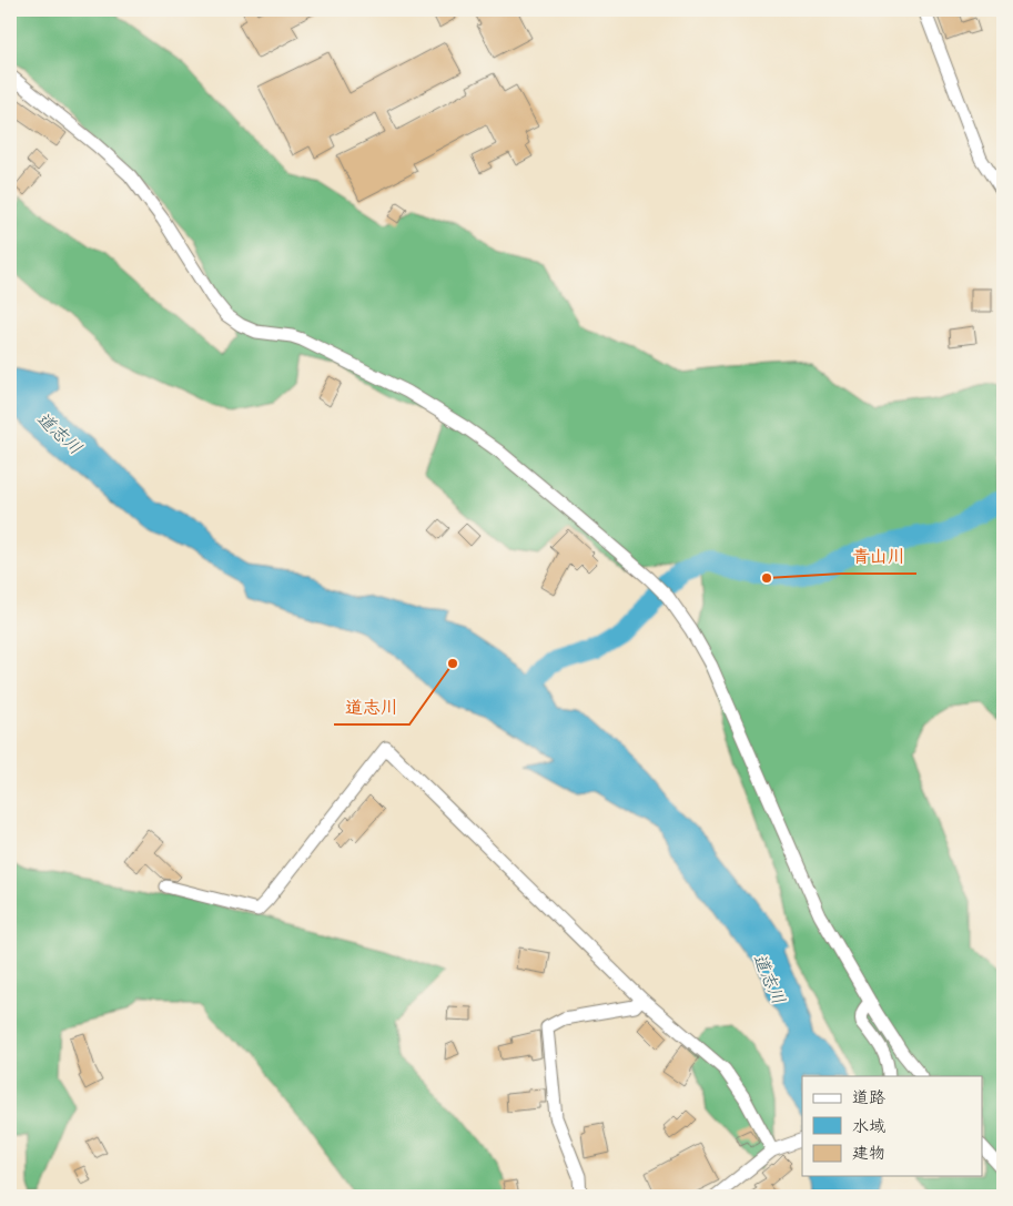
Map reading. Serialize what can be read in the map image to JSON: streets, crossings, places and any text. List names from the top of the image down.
{
  "water": ["道志川"],
  "places": ["青山川", "道志川"],
  "legend": ["道路", "水域", "建物"]
}
